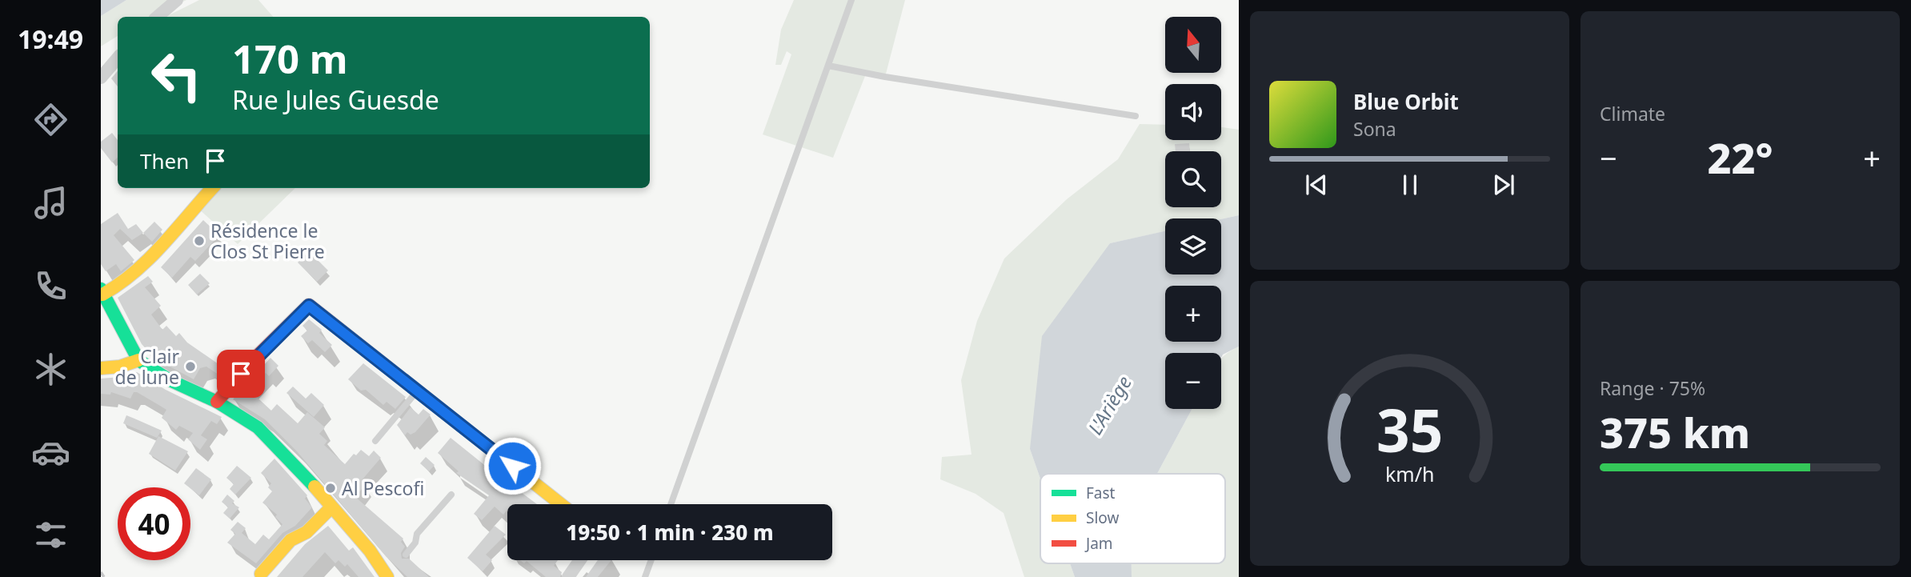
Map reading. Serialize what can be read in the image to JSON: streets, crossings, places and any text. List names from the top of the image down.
{
  "water": ["L'Ariège"],
  "places": ["Résidence le Clos St Pierre", "Clair de lune", "Al Pescofi"],
  "legend": ["Fast", "Slow", "Jam"],
  "north": "top",
  "page": {
    "tabs": "19:49",
    "tile": [
      "Climate",
      ["Range · 75%", "375 km"]
    ],
    "map_buttons": ["+", "−"],
    "turn": ["170 m", "Rue Jules Guesde"],
    "song": ["Blue Orbit", "Sona"],
    "then": "Then",
    "heat": ["−", "22°", "+"],
    "limit": "40",
    "trip": "19:50 · 1 min · 230 m",
    "gauge": ["35", "km/h"]
  }
}
